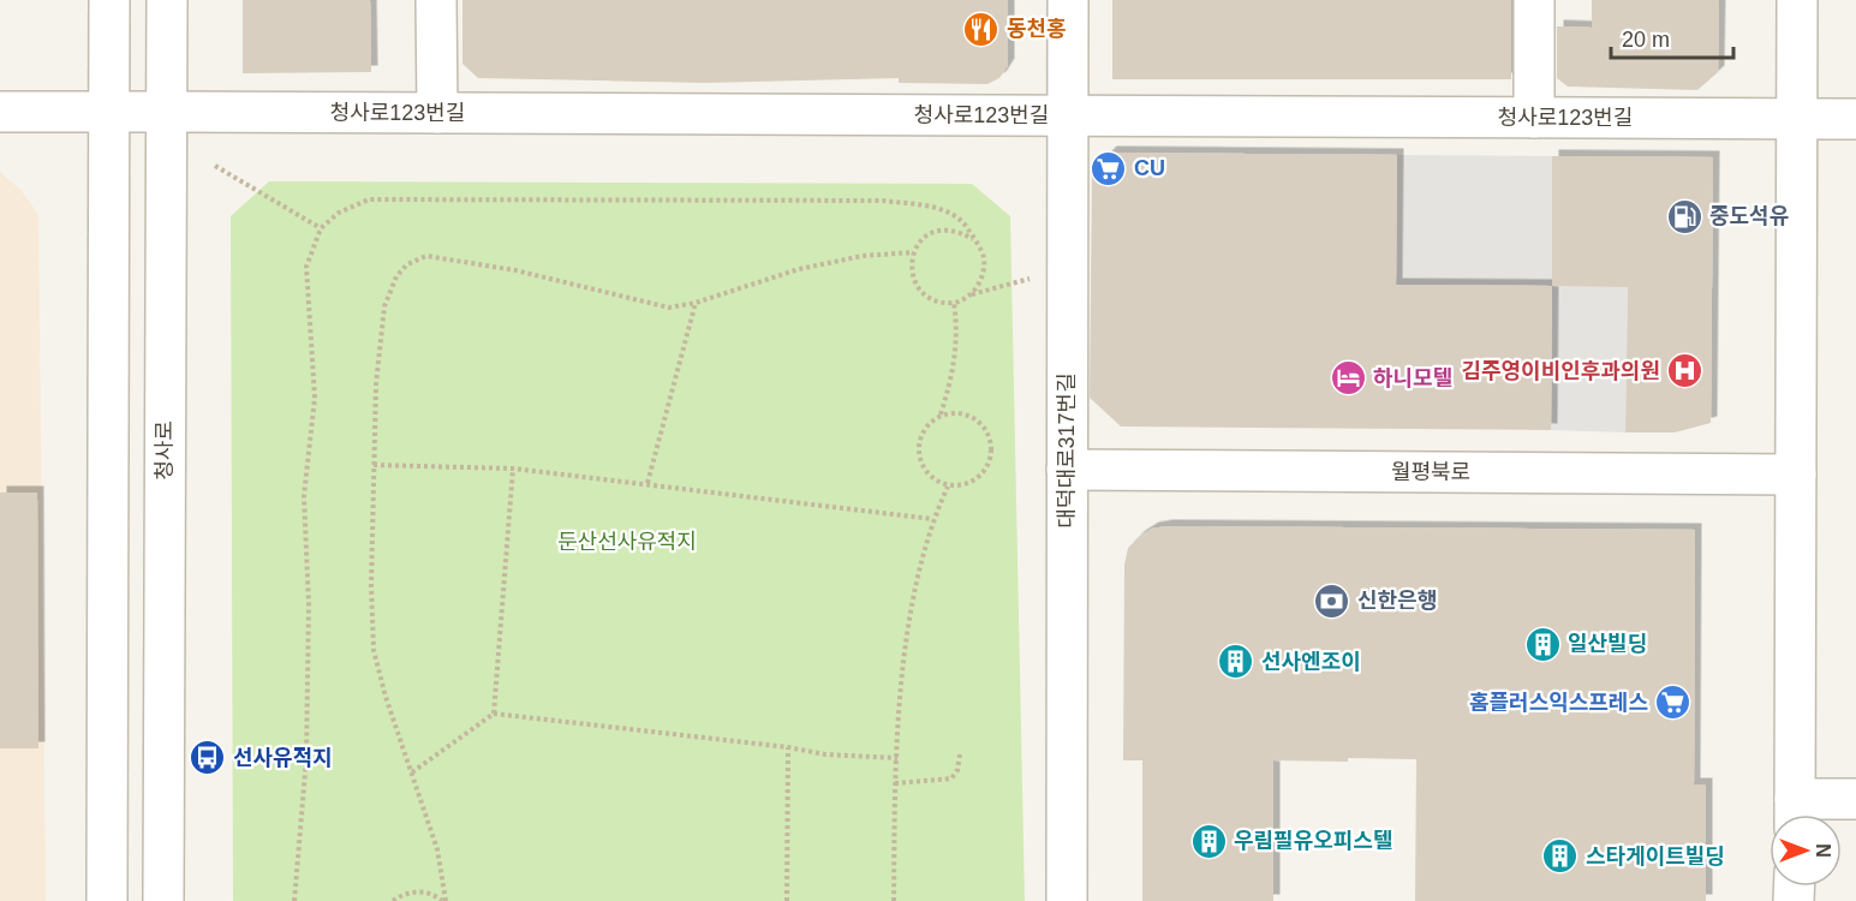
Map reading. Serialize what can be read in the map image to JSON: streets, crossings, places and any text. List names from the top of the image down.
{
  "streets": {
    "street": [
      "청사로123번길",
      "청사로",
      "대덕대로317번길",
      "월평북로"
    ]
  },
  "crossings": [
    ["청사로123번길", "청사로"],
    ["청사로123번길", "대덕대로317번길"],
    ["대덕대로317번길", "월평북로"]
  ],
  "parks": ["둔산선사유적지"],
  "places": {
    "restaurant": ["동천홍"],
    "supermarket": ["CU", "홈플러스익스프레스"],
    "fuel station": ["중도석유"],
    "hospital": ["김주영이비인후과의원"],
    "hotel": ["하니모텔"],
    "bank": ["신한은행"],
    "building": [
      "일산빌딩",
      "선사엔조이",
      "우림필유오피스텔",
      "스타게이트빌딩"
    ],
    "bus stop": ["선사유적지"]
  },
  "scale_bar": "20 m",
  "north": "right"
}
